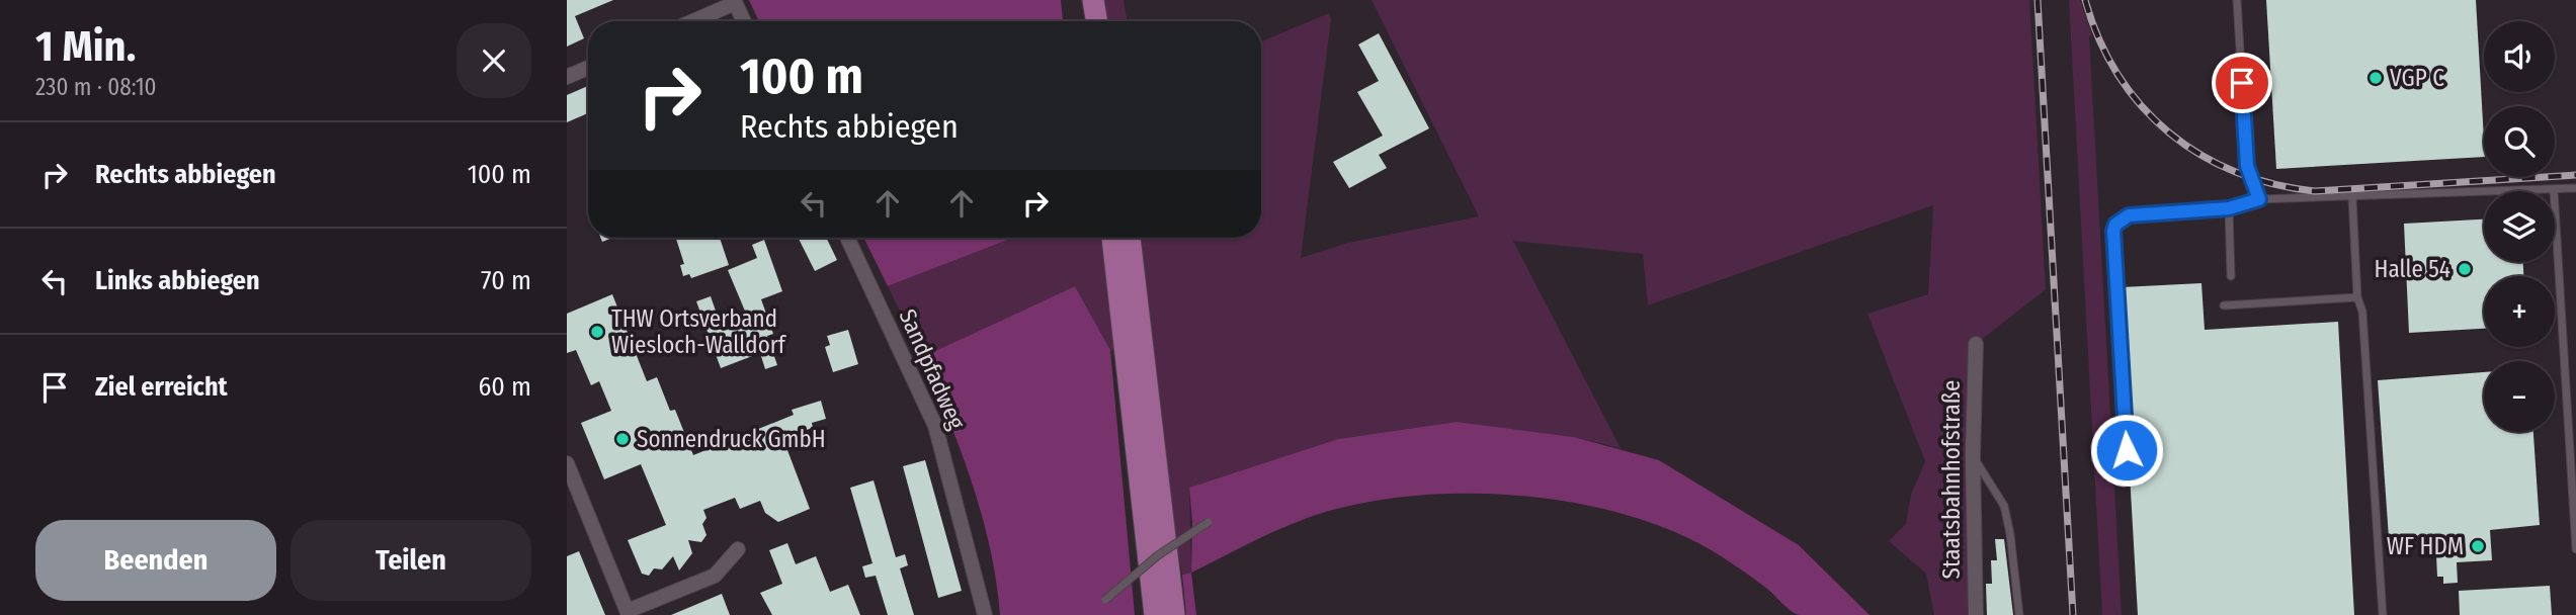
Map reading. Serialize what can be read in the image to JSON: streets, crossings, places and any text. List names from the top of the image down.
{
  "streets": {
    "street": ["Sandpfadweg", "Staatsbahnhofstraße"]
  },
  "places": [
    "VGP C",
    "Halle 54",
    "THW Ortsverband Wiesloch-Walldorf",
    "Sonnendruck GmbH",
    "WF HDM"
  ],
  "page": {
    "heading": ["1 Min.", "230 m · 08:10"],
    "map_buttons": ["+", "−"],
    "turn": ["100 m", "Rechts abbiegen"],
    "list": [
      {
        "name": "Rechts abbiegen",
        "value": "100 m"
      },
      {
        "name": "Links abbiegen",
        "value": "70 m"
      },
      {
        "name": "Ziel erreicht",
        "value": "60 m"
      }
    ],
    "buttons": ["Beenden", "Teilen"]
  }
}
